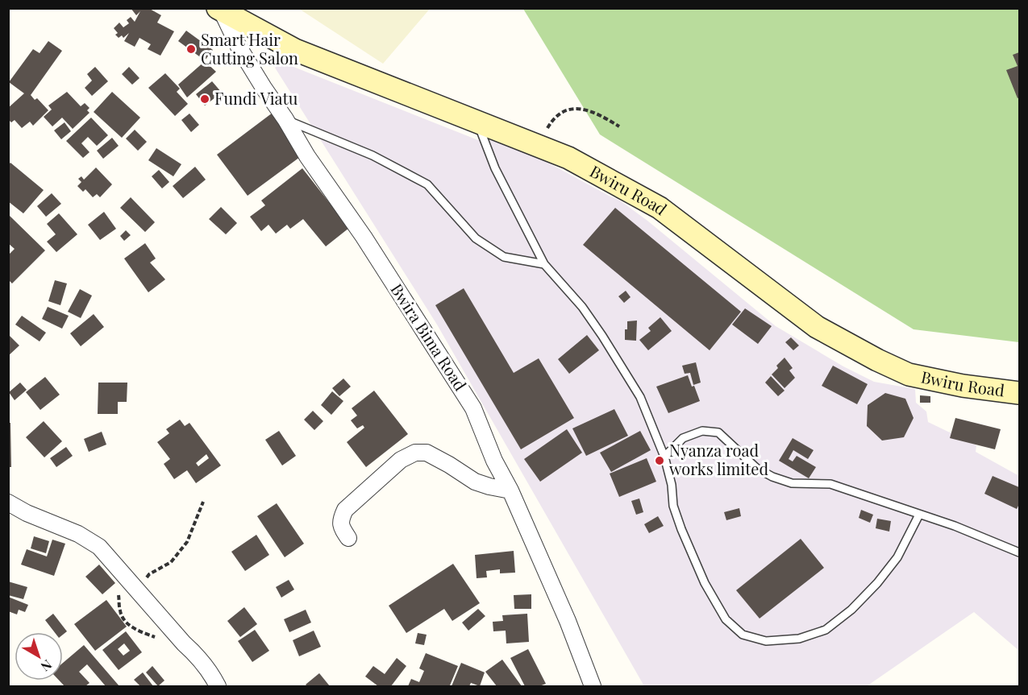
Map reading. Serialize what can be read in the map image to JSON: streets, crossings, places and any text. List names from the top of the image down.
{
  "streets": {
    "main road": ["Bwiru Road"],
    "street": ["Bwira Bima Road"]
  },
  "crossings": [
    ["Bwiru Road", "Bwira Bima Road"]
  ],
  "places": ["Smart Hair Cutting Salon", "Fundi Viatu", "Nyanza road works limited"],
  "north": "bottom right"
}
